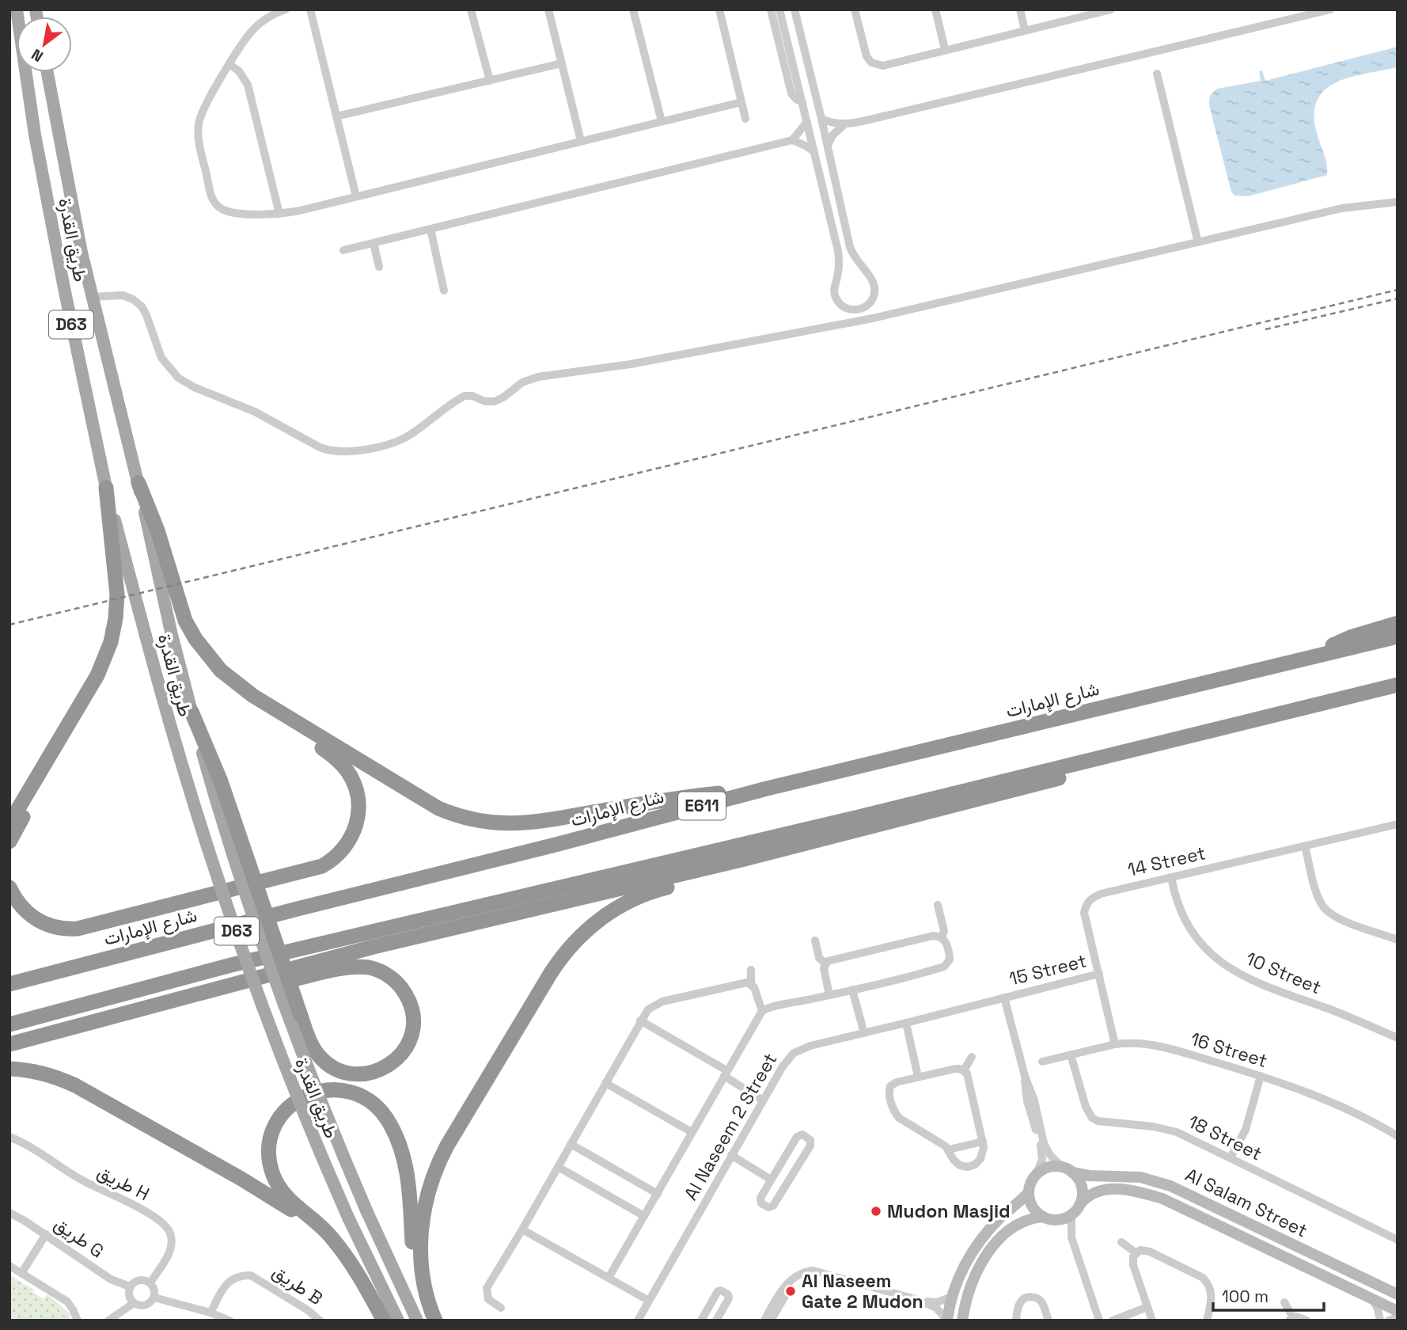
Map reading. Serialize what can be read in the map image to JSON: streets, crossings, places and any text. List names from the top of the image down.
{
  "streets": {
    "highway": ["شارع الإمارات", "E611"],
    "main road": ["طريق القدرة", "D63"],
    "street": [
      "14 Street",
      "15 Street",
      "10 Street",
      "16 Street",
      "Al Naseem 2 Street",
      "18 Street",
      "طريق H",
      "Al Salam Street",
      "طريق G",
      "طريق B"
    ]
  },
  "crossings": [
    ["14 Street", "15 Street"],
    ["14 Street", "10 Street"],
    ["14 Street", "16 Street"],
    ["15 Street", "Al Naseem 2 Street"],
    ["16 Street", "18 Street"],
    ["طريق H", "طريق G"]
  ],
  "places": ["Mudon Masjid", "Al Naseem Gate 2 Mudon"],
  "scale_bar": "100 m",
  "north": "bottom left"
}
